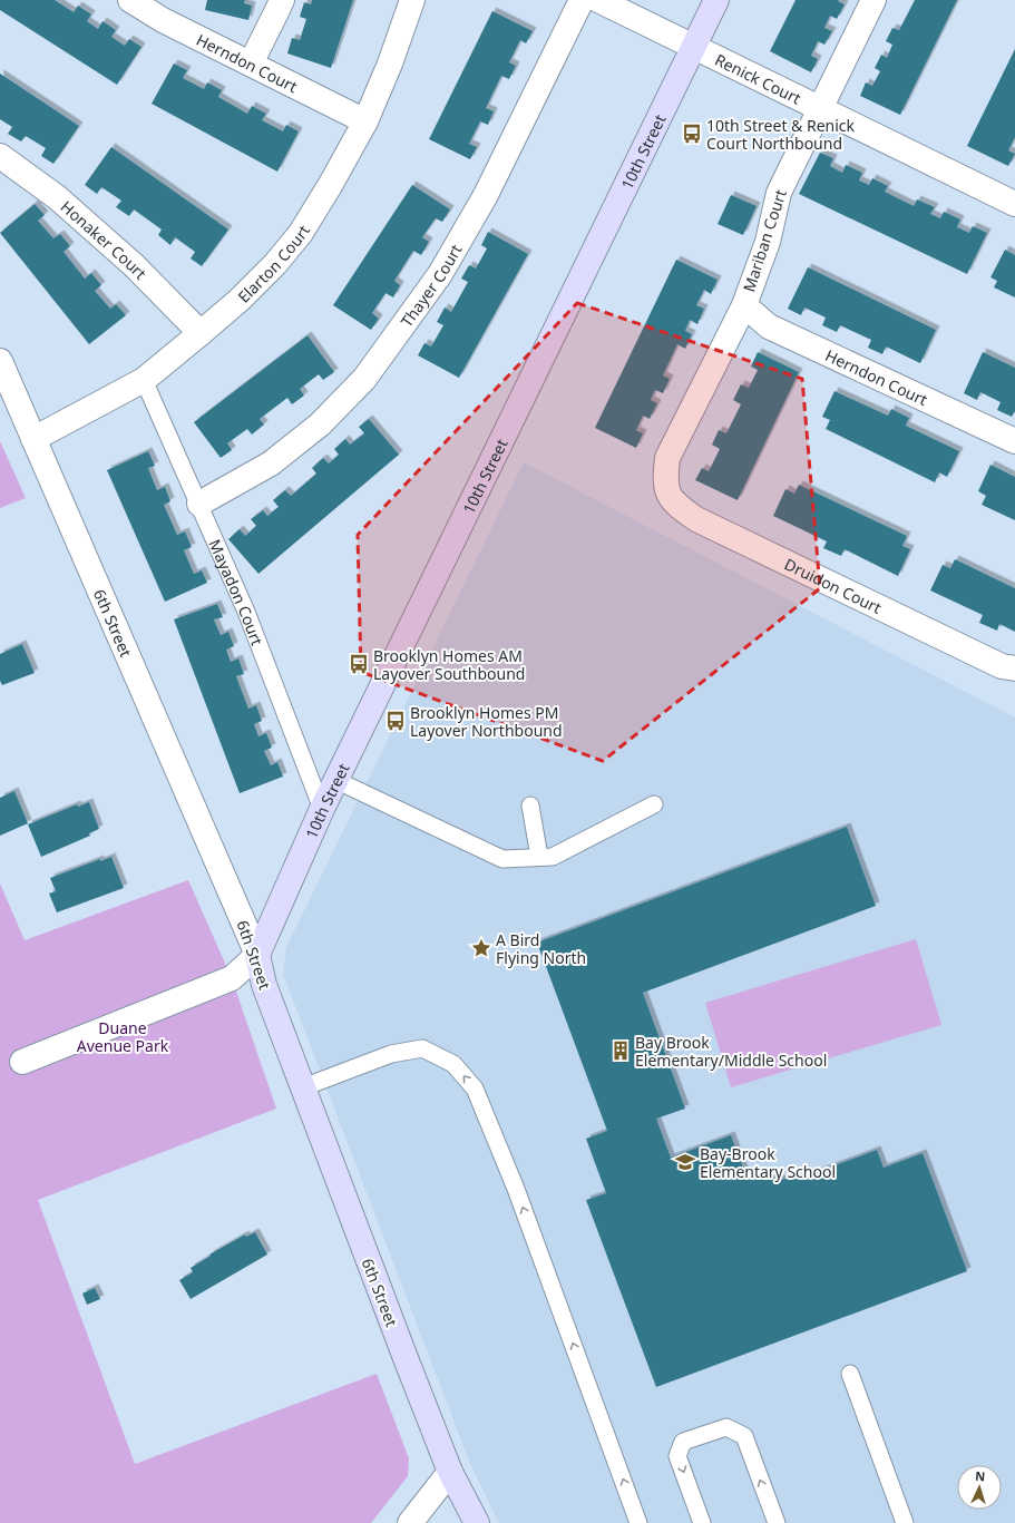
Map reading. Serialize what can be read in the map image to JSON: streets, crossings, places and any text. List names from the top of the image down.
{
  "streets": {
    "street": [
      "Herndon Court",
      "Renick Court",
      "10th Street",
      "Honaker Court",
      "Mariban Court",
      "Elarton Court",
      "Thayer Court",
      "Druidon Court",
      "6th Street"
    ],
    "lane": ["Mayadon Court"]
  },
  "crossings": [
    ["Herndon Court", "Mariban Court"],
    ["Herndon Court", "Elarton Court"],
    ["Renick Court", "10th Street"],
    ["Renick Court", "Mariban Court"],
    ["10th Street", "Mayadon Court"],
    ["10th Street", "6th Street"],
    ["Honaker Court", "Elarton Court"],
    ["Mariban Court", "Druidon Court"],
    ["Elarton Court", "Mayadon Court"],
    ["Elarton Court", "6th Street"],
    ["Thayer Court", "Mayadon Court"]
  ],
  "parks": ["Duane Avenue Park"],
  "places": {
    "bus stop": ["10th Street & Renick Court Northbound", "Brooklyn Homes AM Layover Southbound", "Brooklyn Homes PM Layover Northbound"],
    "place": ["A Bird Flying North"],
    "building": ["Bay Brook Elementary/Middle School"],
    "school or university": ["Bay-Brook Elementary School"]
  },
  "north": "top"
}
